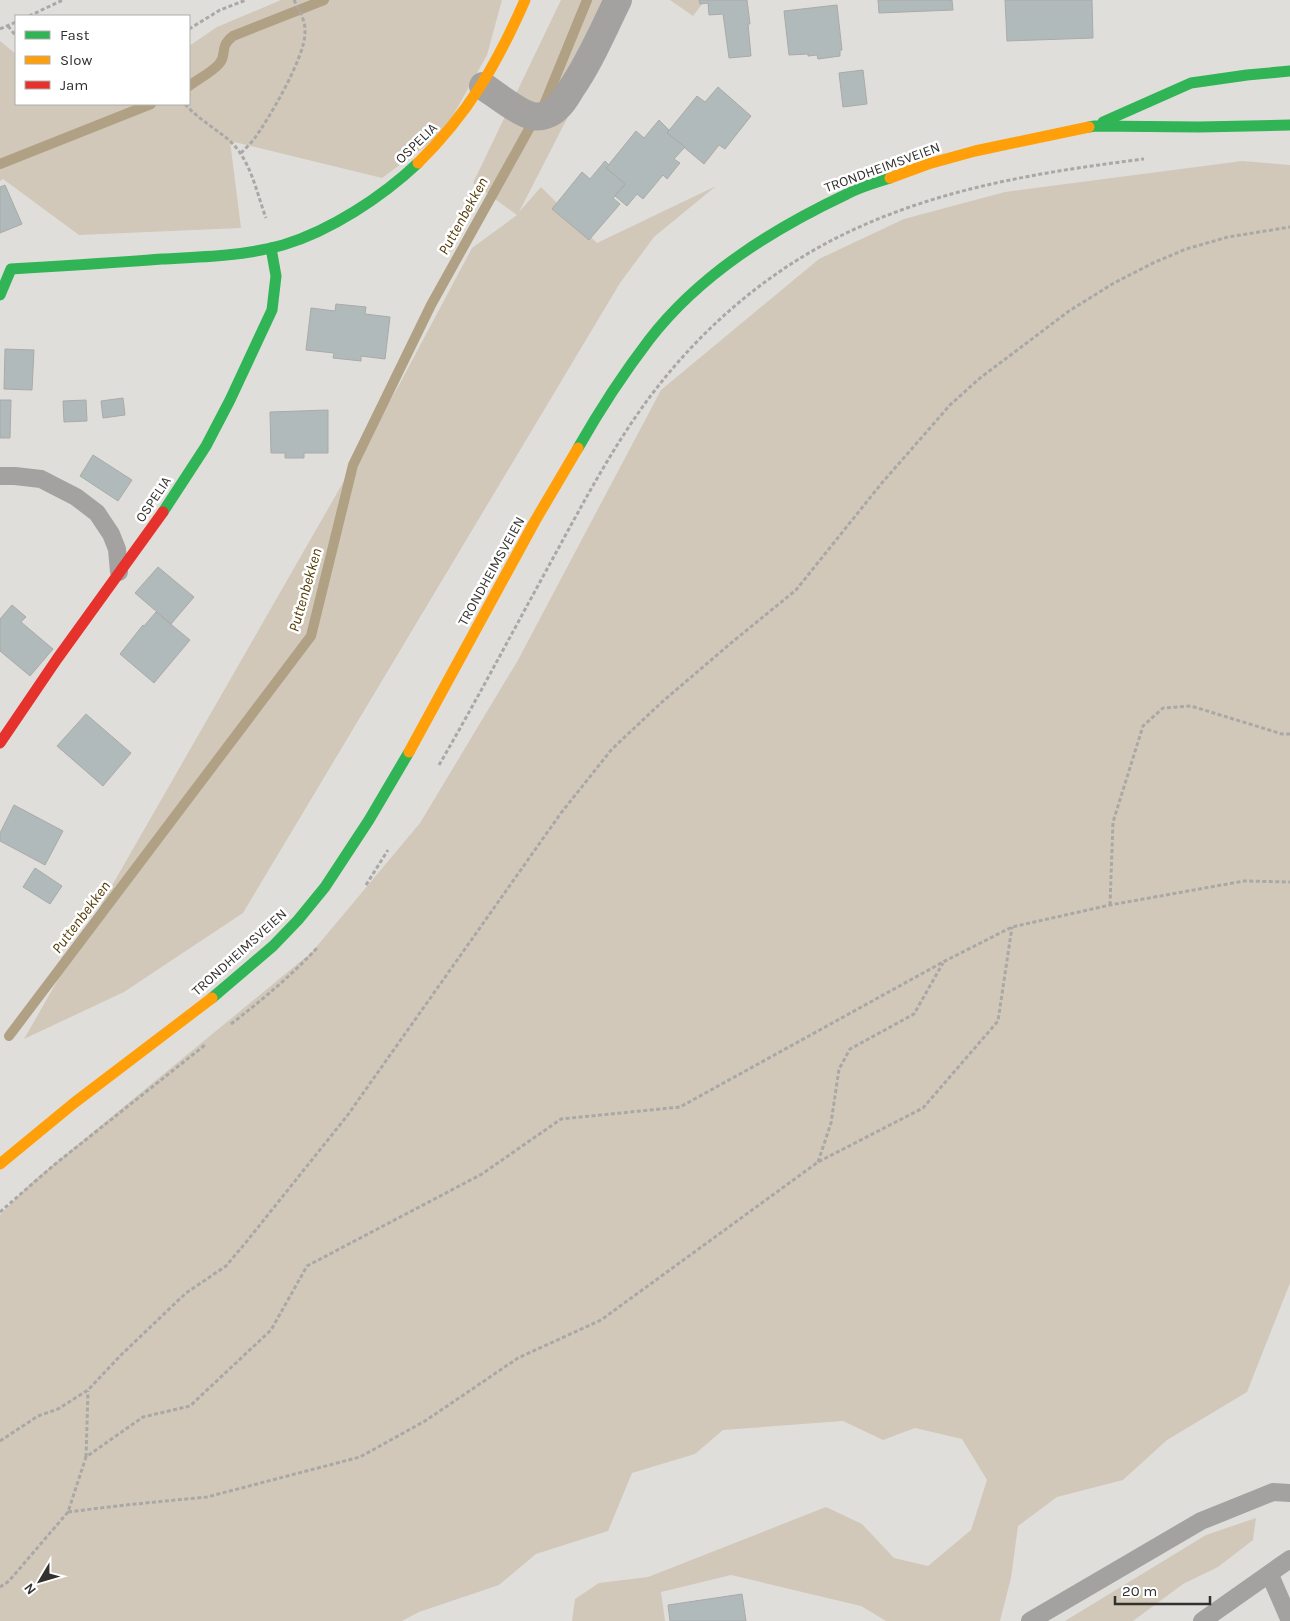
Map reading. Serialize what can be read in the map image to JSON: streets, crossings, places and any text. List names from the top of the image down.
{
  "streets": {
    "main road": ["OSPELIA", "TRONDHEIMSVEIEN"]
  },
  "water": ["Puttenbekken"],
  "legend": ["Fast", "Slow", "Jam"],
  "scale_bar": "20 m",
  "north": "bottom left"
}
